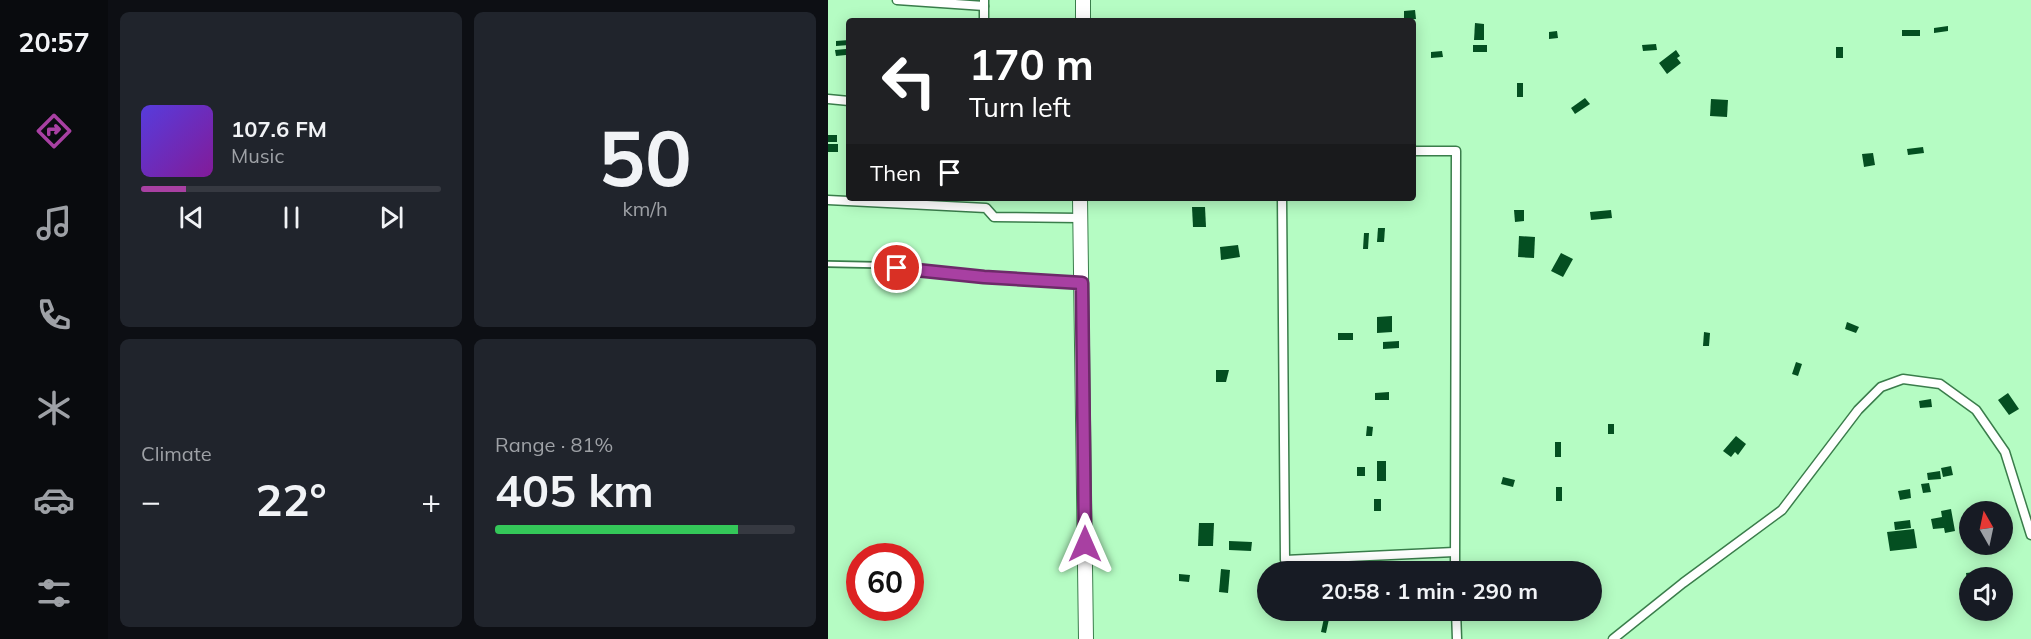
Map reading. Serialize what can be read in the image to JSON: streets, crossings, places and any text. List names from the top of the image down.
{
  "north": "top",
  "page": {
    "tabs": "20:57",
    "tile": [
      ["50", "km/h"],
      "Climate",
      ["Range · 81%", "405 km"]
    ],
    "turn": ["170 m", "Turn left"],
    "song": ["107.6 FM", "Music"],
    "then": "Then",
    "heat": ["−", "22°", "+"],
    "limit": "60",
    "trip": "20:58 · 1 min · 290 m"
  }
}
